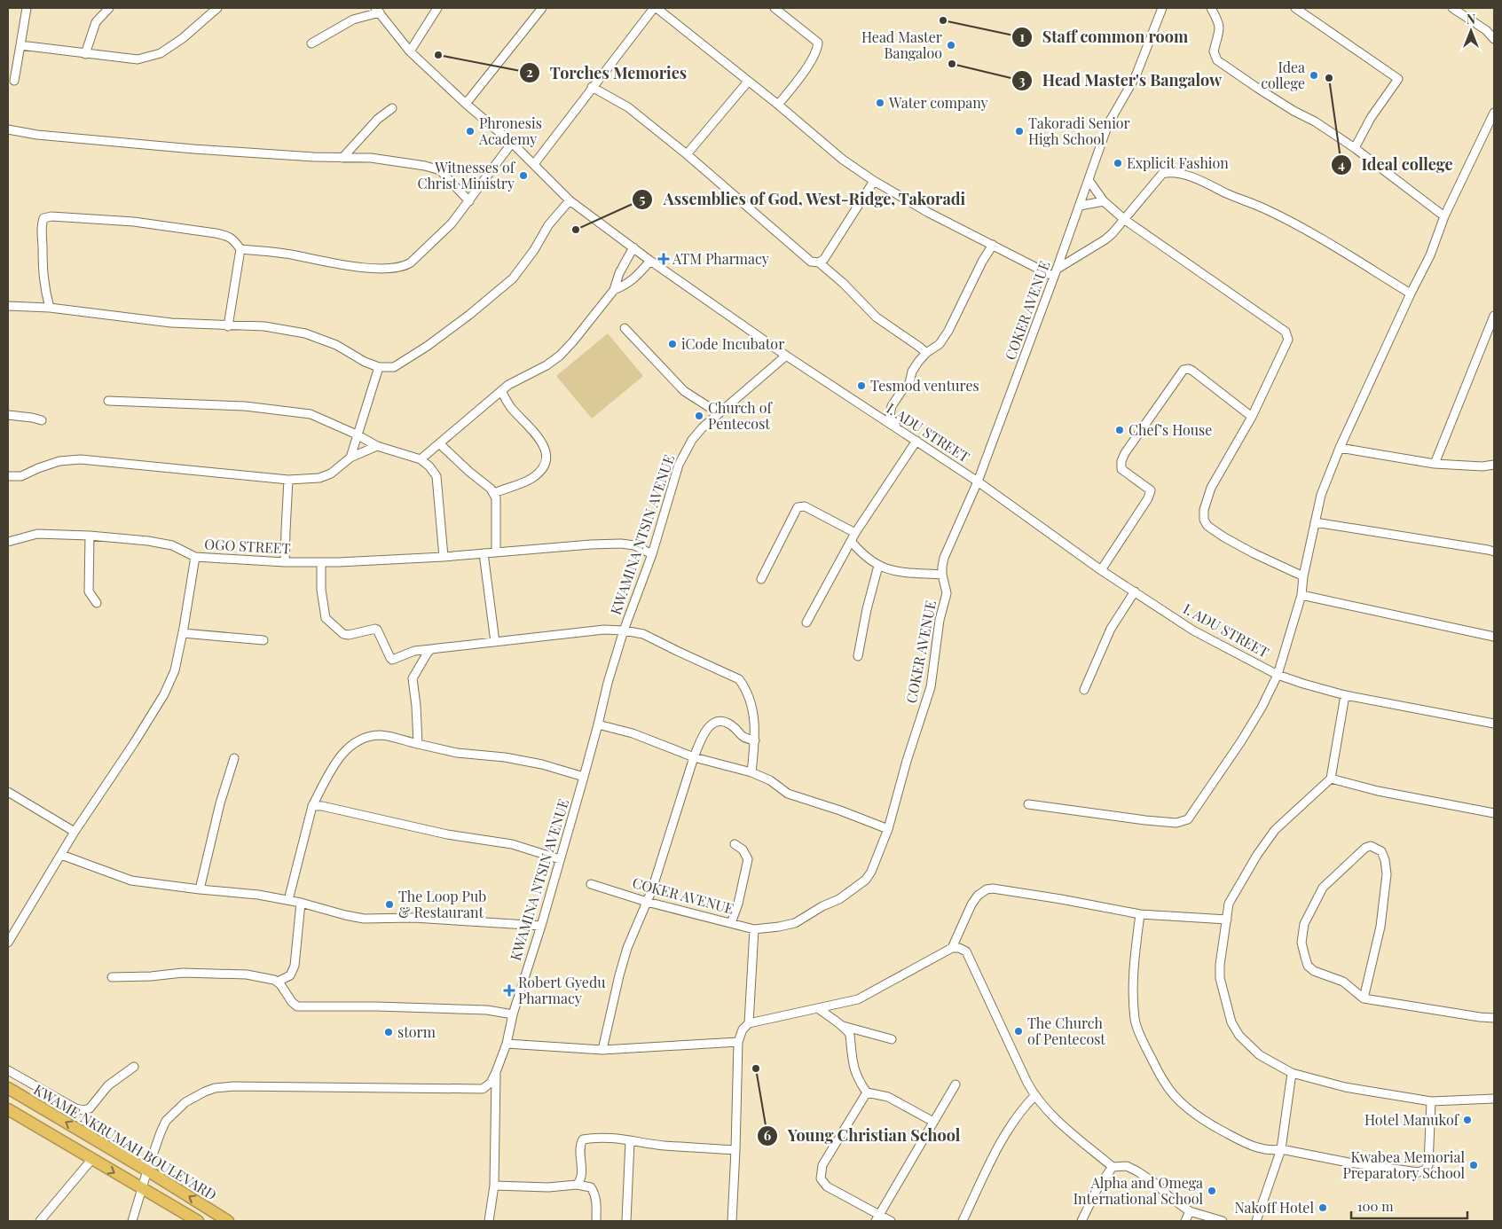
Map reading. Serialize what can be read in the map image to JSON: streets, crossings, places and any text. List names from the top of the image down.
{
  "streets": {
    "highway": ["KWAME NKRUMAH BOULEVARD"],
    "street": [
      "COKER AVENUE",
      "I. ADU STREET",
      "KWAMINA NTSIN AVENUE",
      "OGO STREET"
    ]
  },
  "crossings": [
    ["COKER AVENUE", "I. ADU STREET"],
    ["I. ADU STREET", "KWAMINA NTSIN AVENUE"],
    ["KWAMINA NTSIN AVENUE", "OGO STREET"],
    ["KWAMINA NTSIN AVENUE", "KWAME NKRUMAH BOULEVARD"]
  ],
  "places": {
    "other": [
      "Staff common room",
      "Head Master Bangaloo",
      "Torches Memories",
      "Head Master's Bangalow",
      "Idea college",
      "Ideal college",
      "Water company",
      "Phronesis Academy",
      "Takoradi Senior High School",
      "Explicit Fashion",
      "Witnesses of Christ Ministry",
      "Assemblies of God, West-Ridge, Takoradi",
      "iCode Incubator",
      "Tesmod ventures",
      "Church of Pentecost",
      "Chef’s House",
      "The Loop Pub & Restaurant",
      "The Church of Pentecost",
      "storm",
      "Young Christian School",
      "Hotel Manukof",
      "Kwabea Memorial Preparatory School",
      "Alpha and Omega International School",
      "Nakoff Hotel"
    ],
    "health": ["ATM Pharmacy", "Robert Gyedu Pharmacy"]
  },
  "scale_bar": "100 m",
  "north": "top"
}
